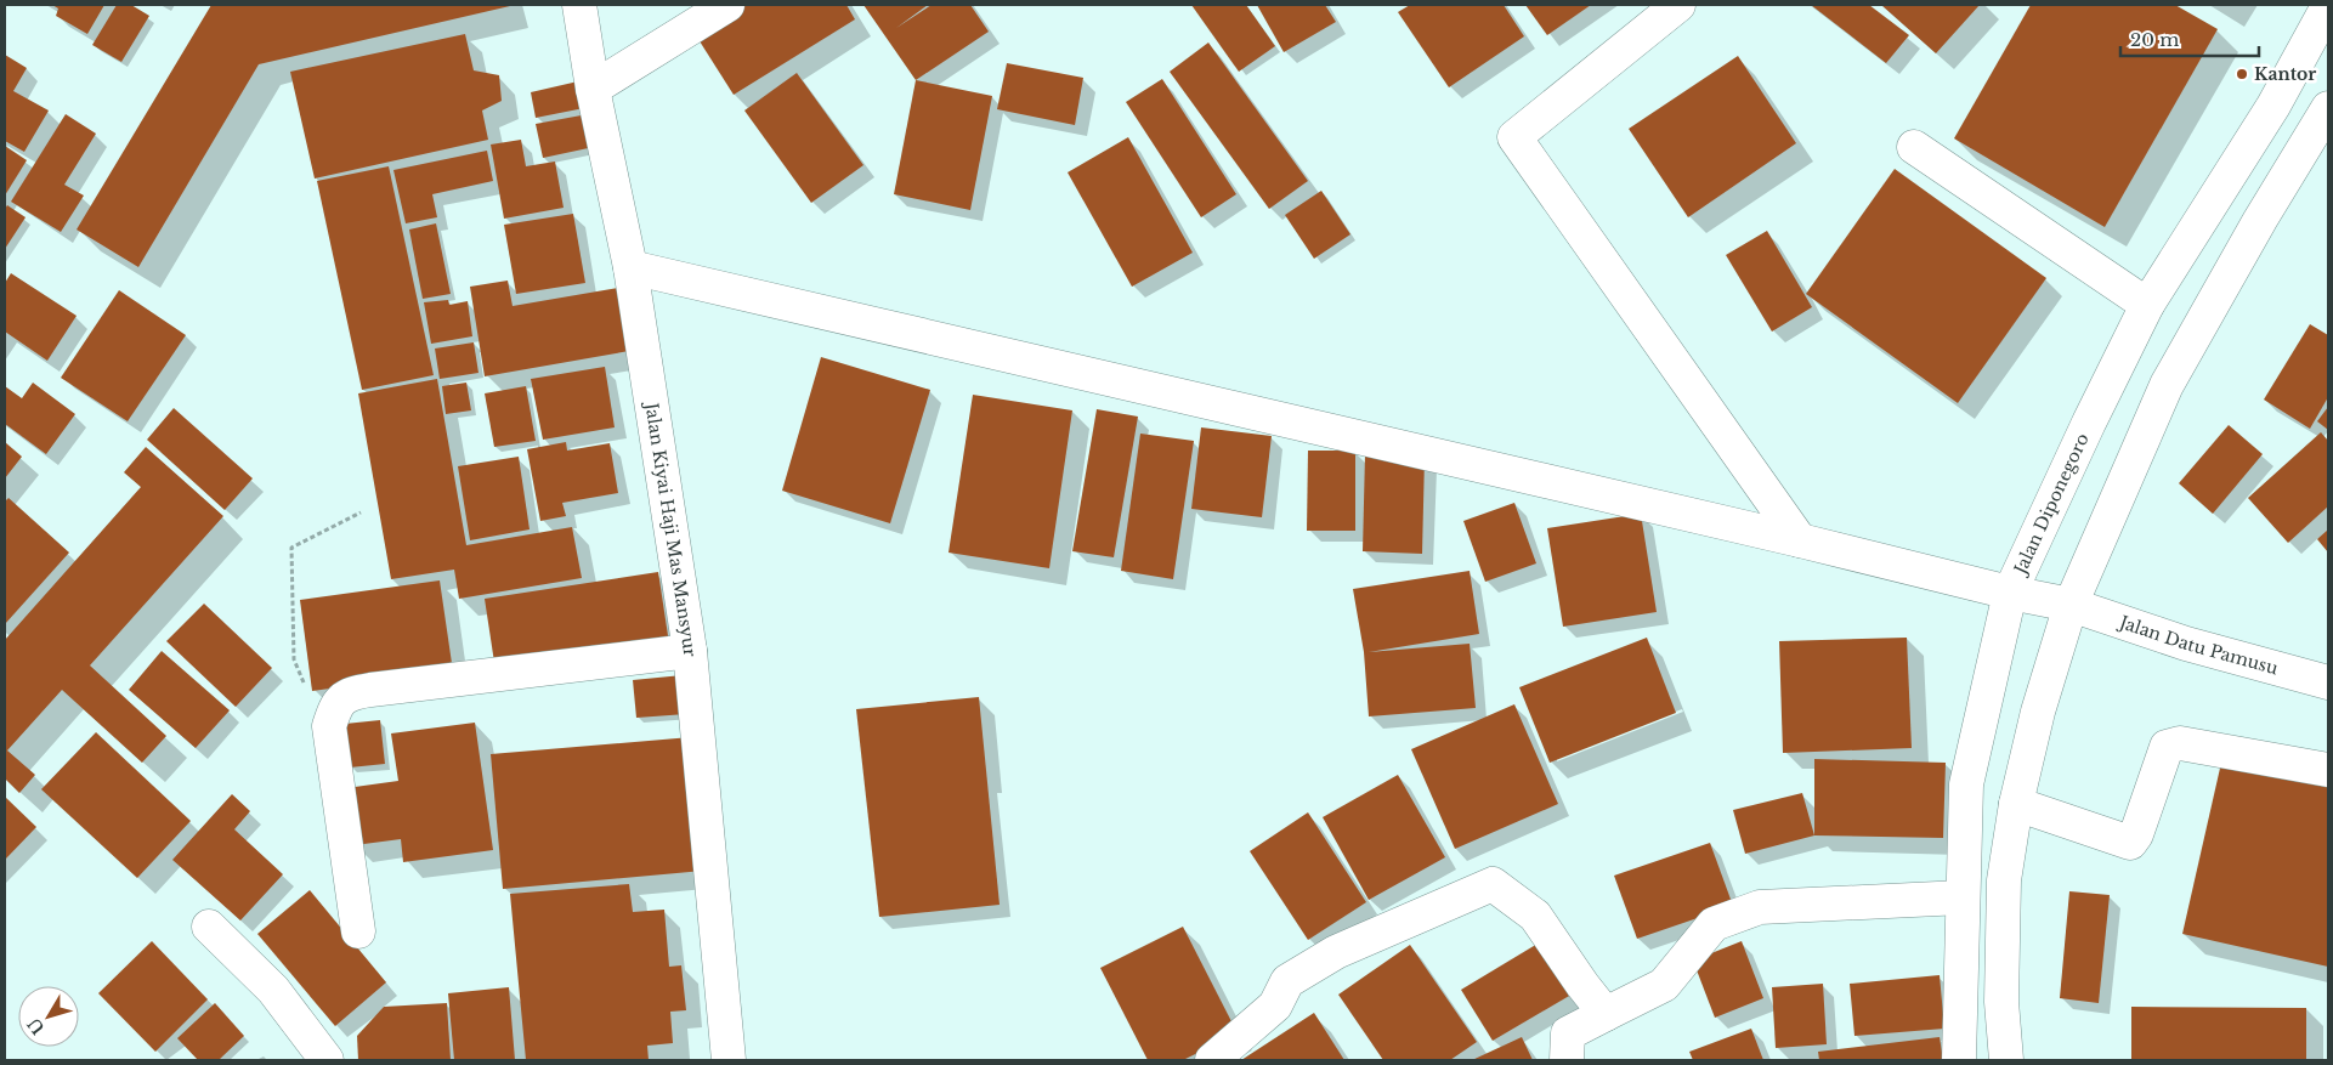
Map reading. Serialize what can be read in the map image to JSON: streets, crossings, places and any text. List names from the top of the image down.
{
  "streets": {
    "main road": ["Jalan Diponegoro", "Jalan Kiyai Haji Mas Mansyur", "Jalan Datu Pamusu"]
  },
  "crossings": [
    ["Jalan Diponegoro", "Jalan Datu Pamusu"],
    ["Jalan Kiyai Haji Mas Mansyur", "Jalan Datu Pamusu"]
  ],
  "places": ["Kantor"],
  "scale_bar": "20 m",
  "north": "bottom left"
}
